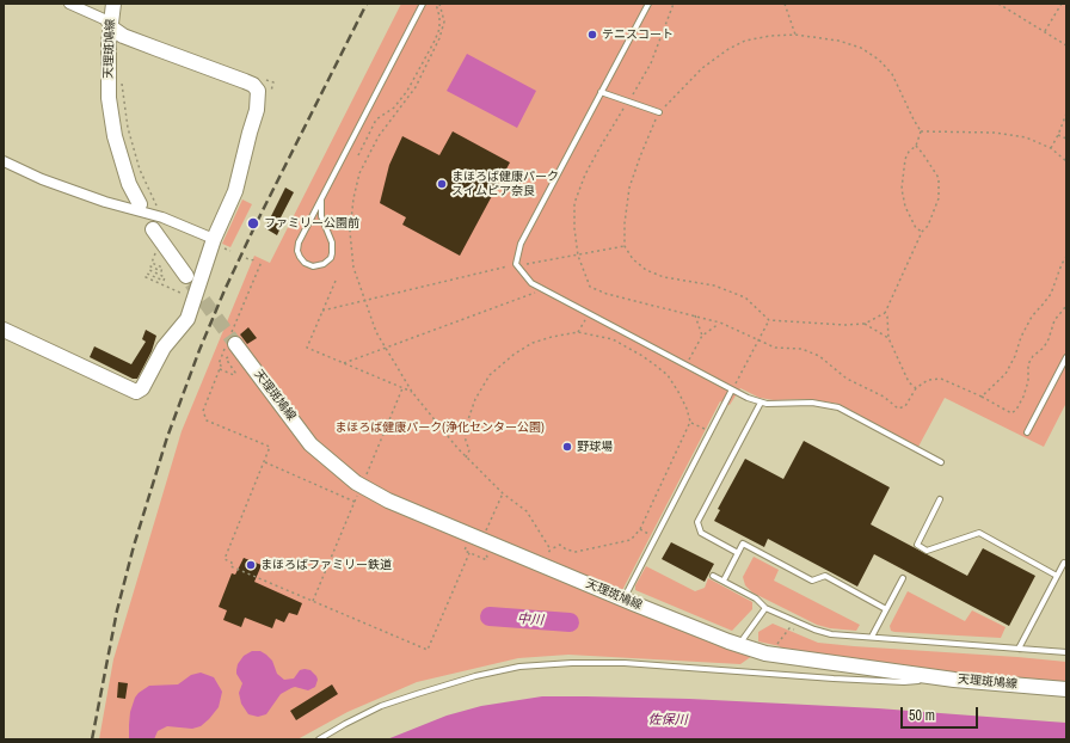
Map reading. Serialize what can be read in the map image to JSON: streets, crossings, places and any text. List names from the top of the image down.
{
  "streets": {
    "main road": ["天理斑鳩線"]
  },
  "water": ["中川", "佐保川"],
  "parks": ["まほろば健康パーク(浄化センター公園)"],
  "places": [
    "テニスコート",
    "まほろば健康パーク スイムピア奈良",
    "ファミリー公園前",
    "野球場",
    "まほろばファミリー鉄道"
  ],
  "scale_bar": "50 m"
}
